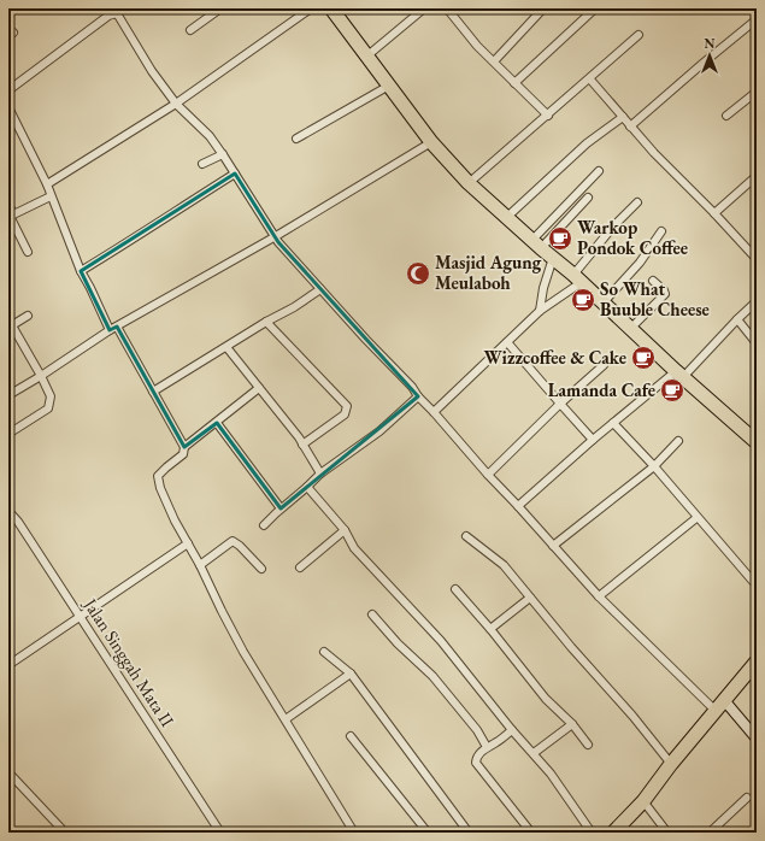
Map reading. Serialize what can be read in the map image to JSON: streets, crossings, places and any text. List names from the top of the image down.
{
  "streets": {
    "street": ["Jalan Singgah Mata II"]
  },
  "places": {
    "cafe": [
      "Warkop Pondok Coffee",
      "So What Buuble Cheese",
      "Wizzcoffee & Cake",
      "Lamanda Cafe"
    ],
    "mosque": ["Masjid Agung Meulaboh"]
  },
  "north": "top"
}
